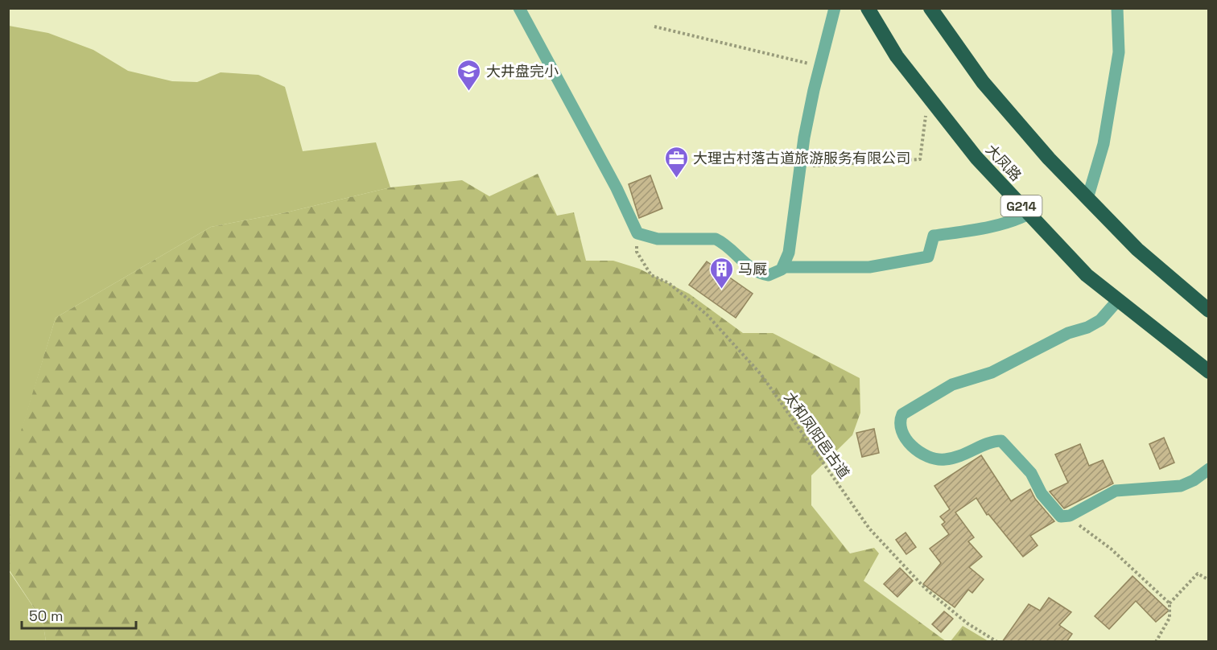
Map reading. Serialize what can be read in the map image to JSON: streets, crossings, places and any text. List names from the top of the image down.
{
  "streets": {
    "highway": ["大凤路", "G214"],
    "path": ["太和凤阳邑古道"]
  },
  "places": {
    "school or university": ["大井盘完小"],
    "office": ["大理古村落古道旅游服务有限公司"],
    "building": ["马厩"]
  },
  "scale_bar": "50 m"
}
